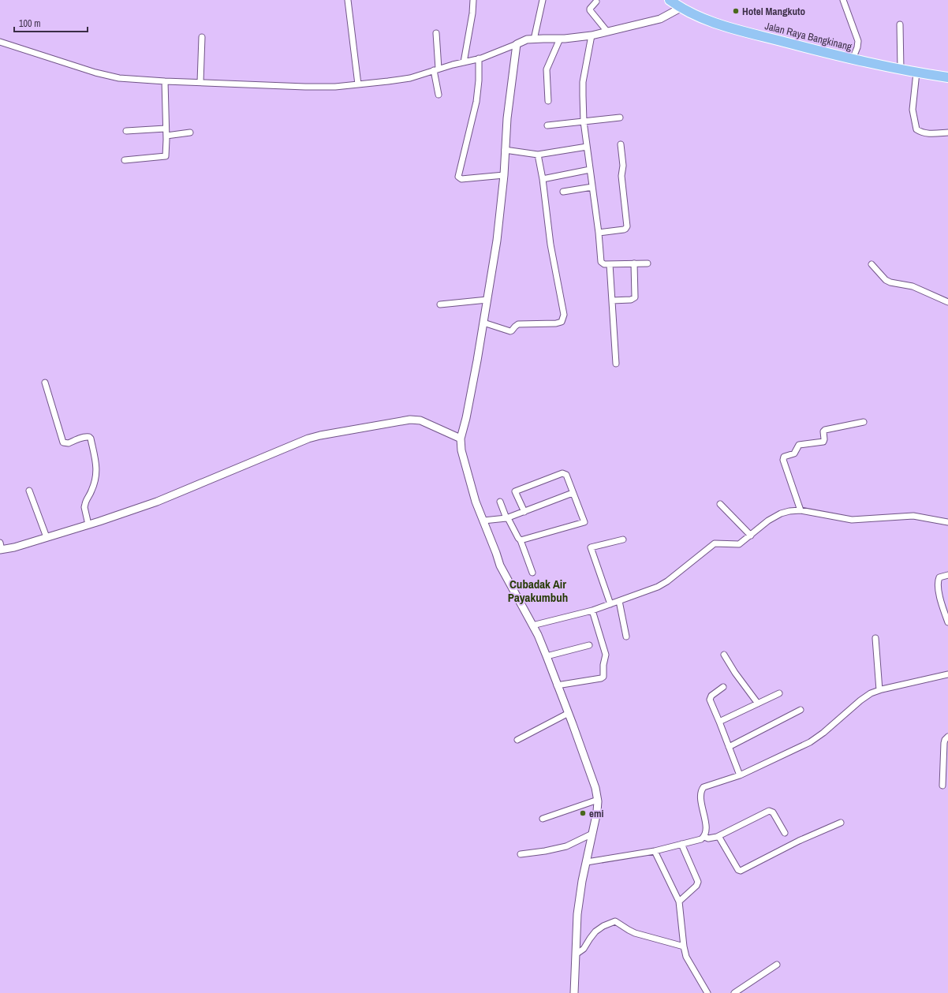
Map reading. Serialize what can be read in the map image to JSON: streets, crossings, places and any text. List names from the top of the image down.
{
  "streets": {
    "highway": ["Jalan Raya Bangkinang"]
  },
  "districts": ["Cubadak Air Payakumbuh"],
  "places": ["Hotel Mangkuto", "emi"],
  "scale_bar": "100 m"
}
